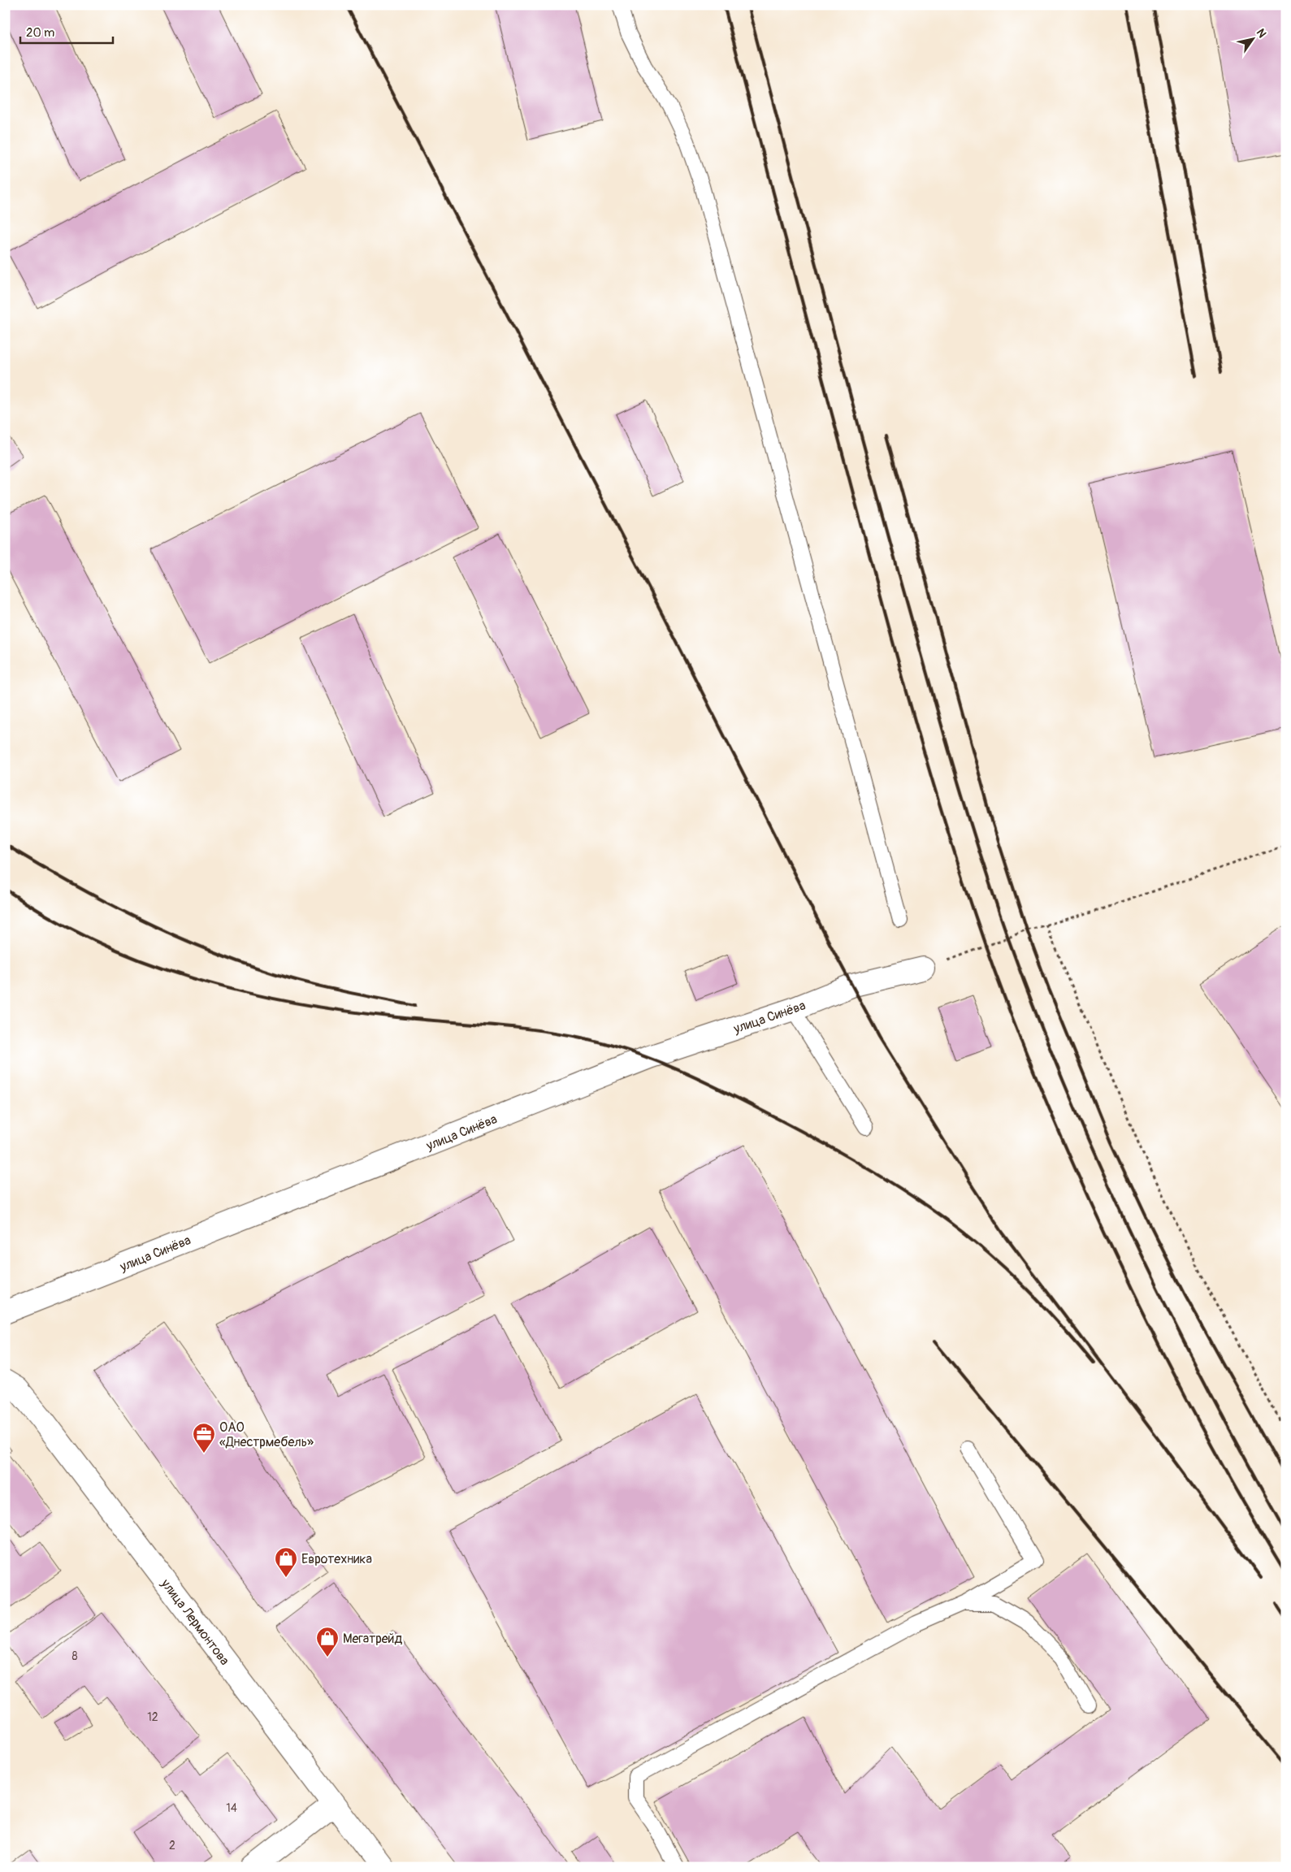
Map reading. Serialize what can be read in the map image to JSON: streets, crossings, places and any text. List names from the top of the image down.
{
  "streets": {
    "street": ["улица Синёва", "улица Лермонтова"]
  },
  "places": {
    "office": ["ОАО «Днестрмебель»"],
    "shop": ["Евротехника", "Мегатрейд"]
  },
  "house_numbers": [
    "8",
    "12",
    "14",
    "2"
  ],
  "scale_bar": "20 m",
  "north": "top right"
}
